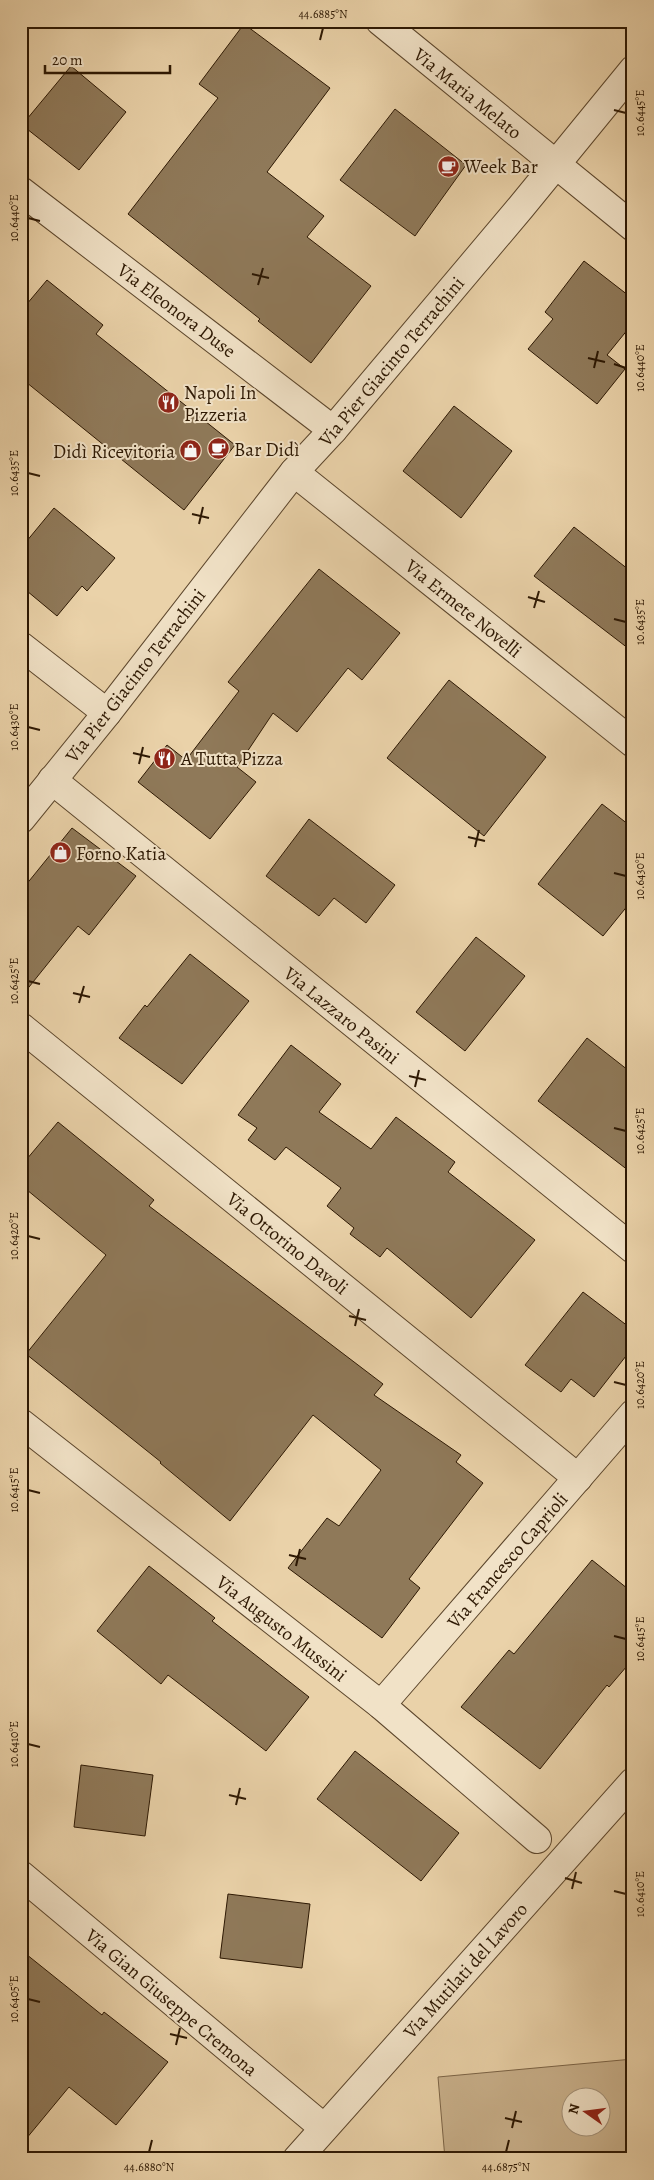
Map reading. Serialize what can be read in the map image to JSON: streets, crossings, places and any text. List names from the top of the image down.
{
  "streets": {
    "street": [
      "Via Maria Melato",
      "Via Eleonora Duse",
      "Via Pier Giacinto Terrachini",
      "Via Ermete Novelli",
      "Via Lazzaro Pasini",
      "Via Ottorino Davoli",
      "Via Francesco Caprioli",
      "Via Augusto Mussini",
      "Via Mutilati del Lavoro",
      "Via Gian Giuseppe Cremona"
    ]
  },
  "crossings": [
    ["Via Maria Melato", "Via Pier Giacinto Terrachini"],
    ["Via Eleonora Duse", "Via Pier Giacinto Terrachini"],
    ["Via Pier Giacinto Terrachini", "Via Ermete Novelli"],
    ["Via Pier Giacinto Terrachini", "Via Lazzaro Pasini"],
    ["Via Ottorino Davoli", "Via Francesco Caprioli"],
    ["Via Francesco Caprioli", "Via Augusto Mussini"],
    ["Via Mutilati del Lavoro", "Via Gian Giuseppe Cremona"]
  ],
  "places": {
    "cafe": ["Week Bar", "Bar Didì"],
    "restaurant": ["Napoli In Pizzeria", "A Tutta Pizza"],
    "shop": ["Didì Ricevitoria", "Forno Katia"]
  },
  "scale_bar": "20 m",
  "north": "left",
  "coordinates": [
    "44.6885°N",
    "10.6445°E",
    "10.6440°E",
    "10.6435°E",
    "10.6430°E",
    "10.6425°E",
    "10.6420°E",
    "10.6415°E",
    "10.6410°E",
    "10.6405°E",
    "44.6880°N",
    "44.6875°N"
  ]
}
